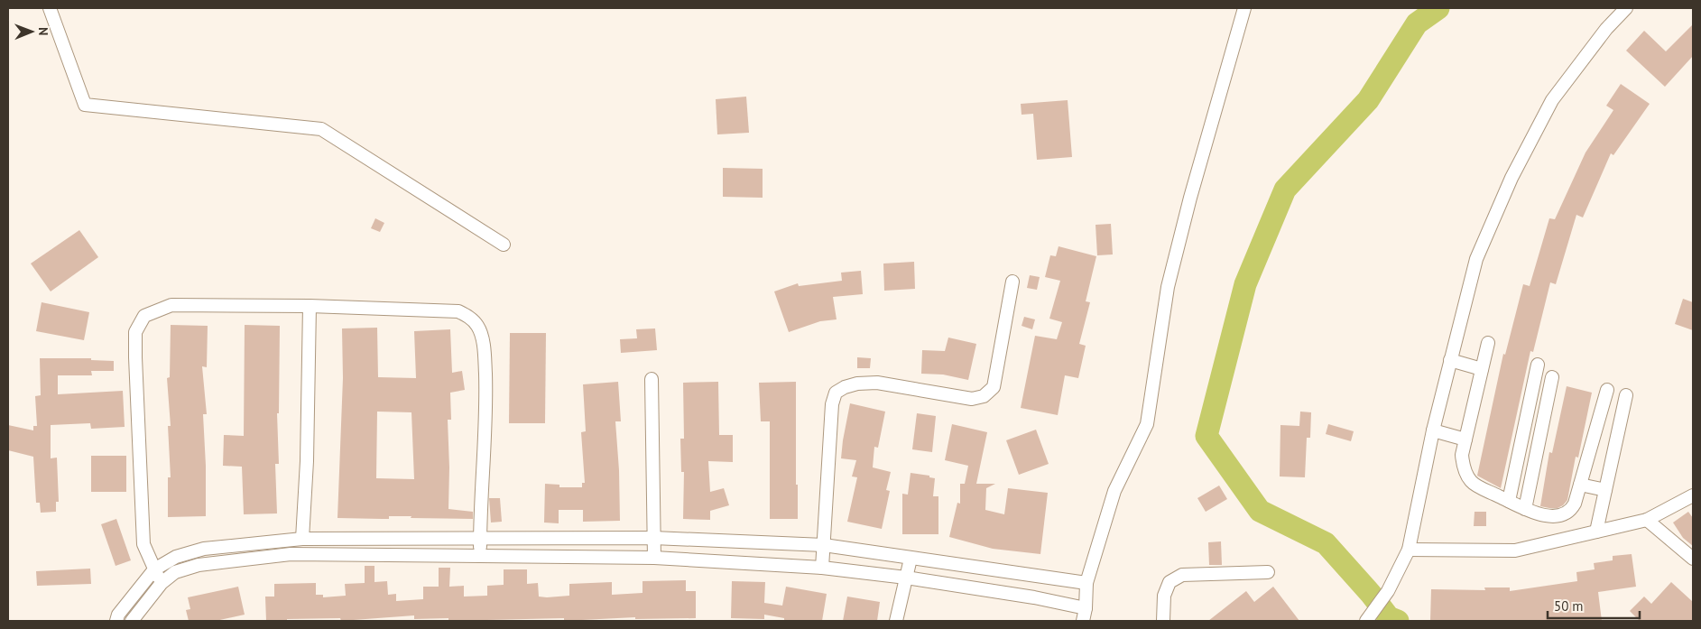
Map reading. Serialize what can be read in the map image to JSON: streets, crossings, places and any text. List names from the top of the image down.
{
  "scale_bar": "50 m",
  "north": "right"
}
